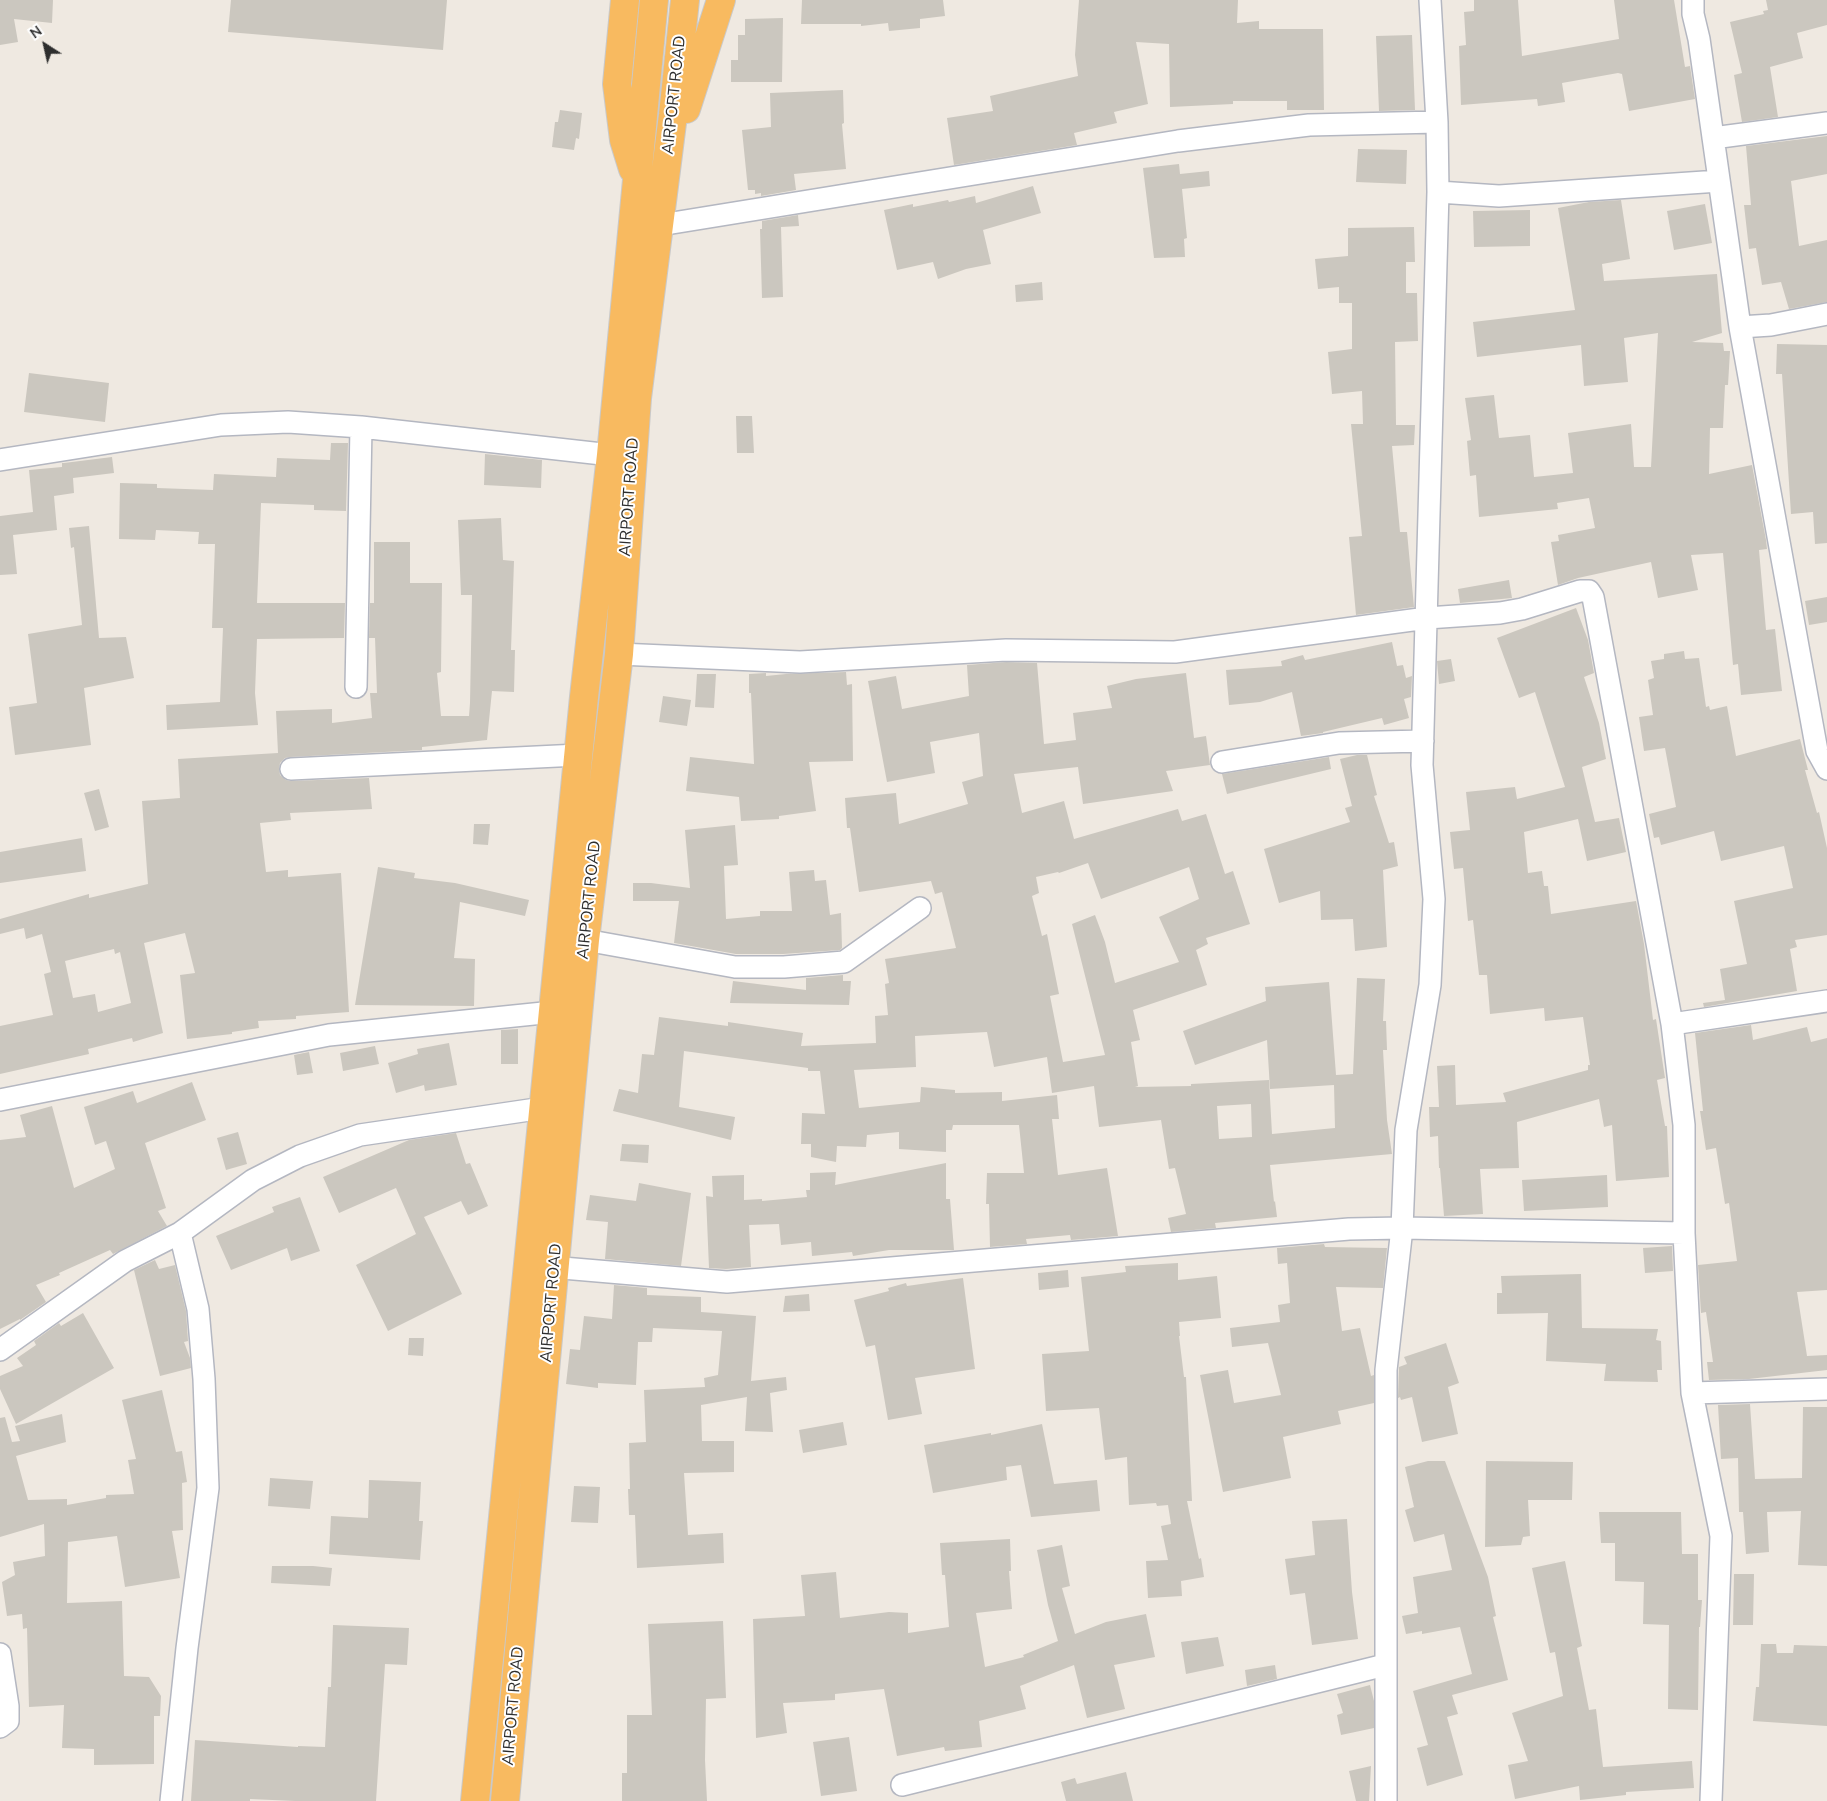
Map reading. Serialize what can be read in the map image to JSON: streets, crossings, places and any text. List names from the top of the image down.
{
  "streets": {
    "highway": ["AIRPORT ROAD"]
  },
  "north": "top left"
}
